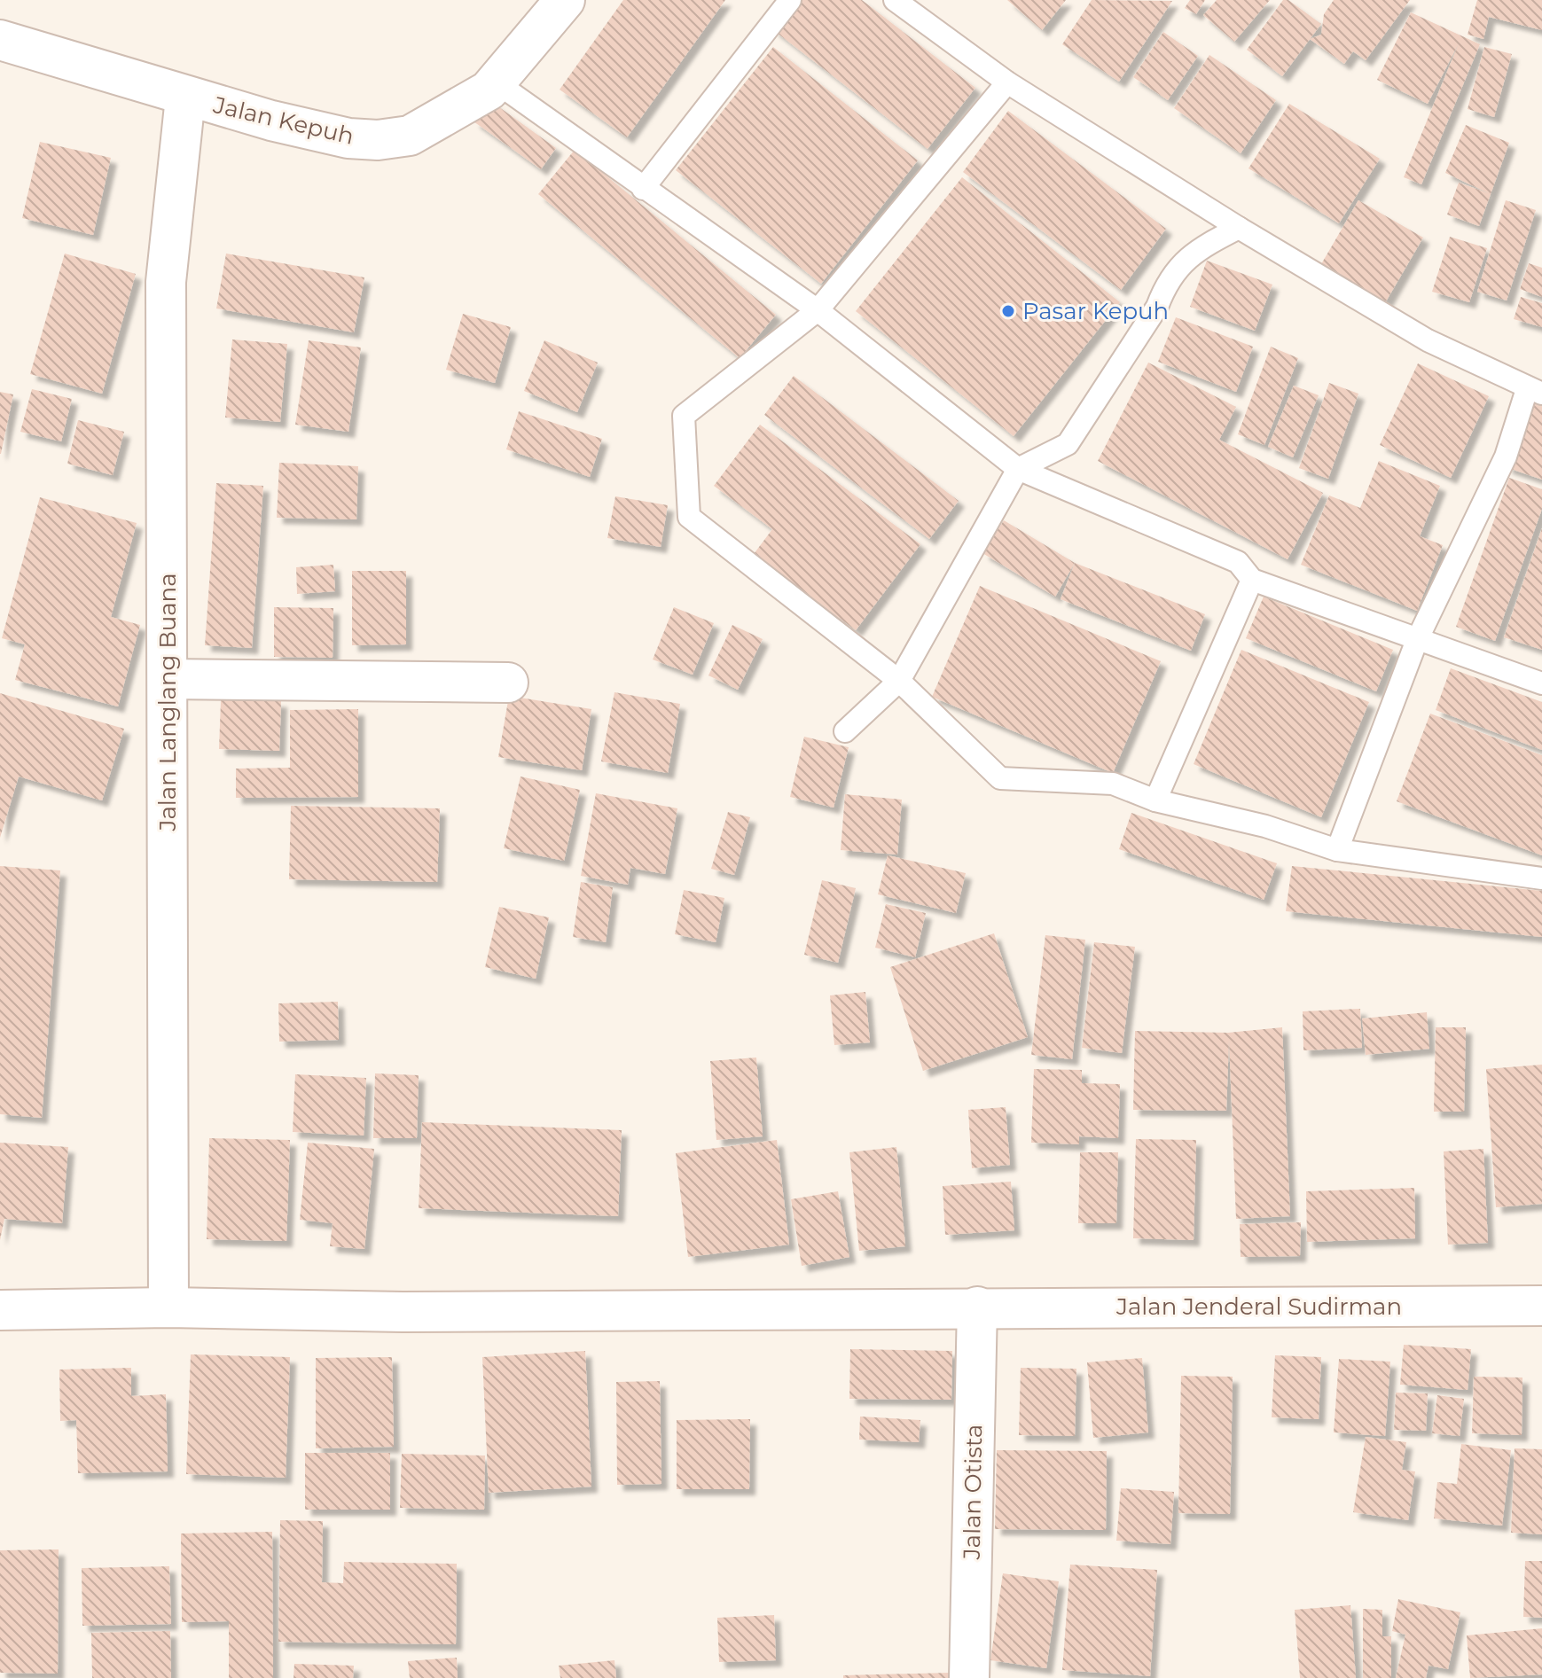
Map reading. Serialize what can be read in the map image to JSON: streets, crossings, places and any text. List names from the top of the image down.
{
  "streets": {
    "street": [
      "Jalan Kepuh",
      "Jalan Langlang Buana",
      "Jalan Jenderal Sudirman",
      "Jalan Otista"
    ]
  },
  "crossings": [
    ["Jalan Kepuh", "Jalan Langlang Buana"],
    ["Jalan Langlang Buana", "Jalan Jenderal Sudirman"],
    ["Jalan Jenderal Sudirman", "Jalan Otista"]
  ],
  "places": ["Pasar Kepuh"]
}
